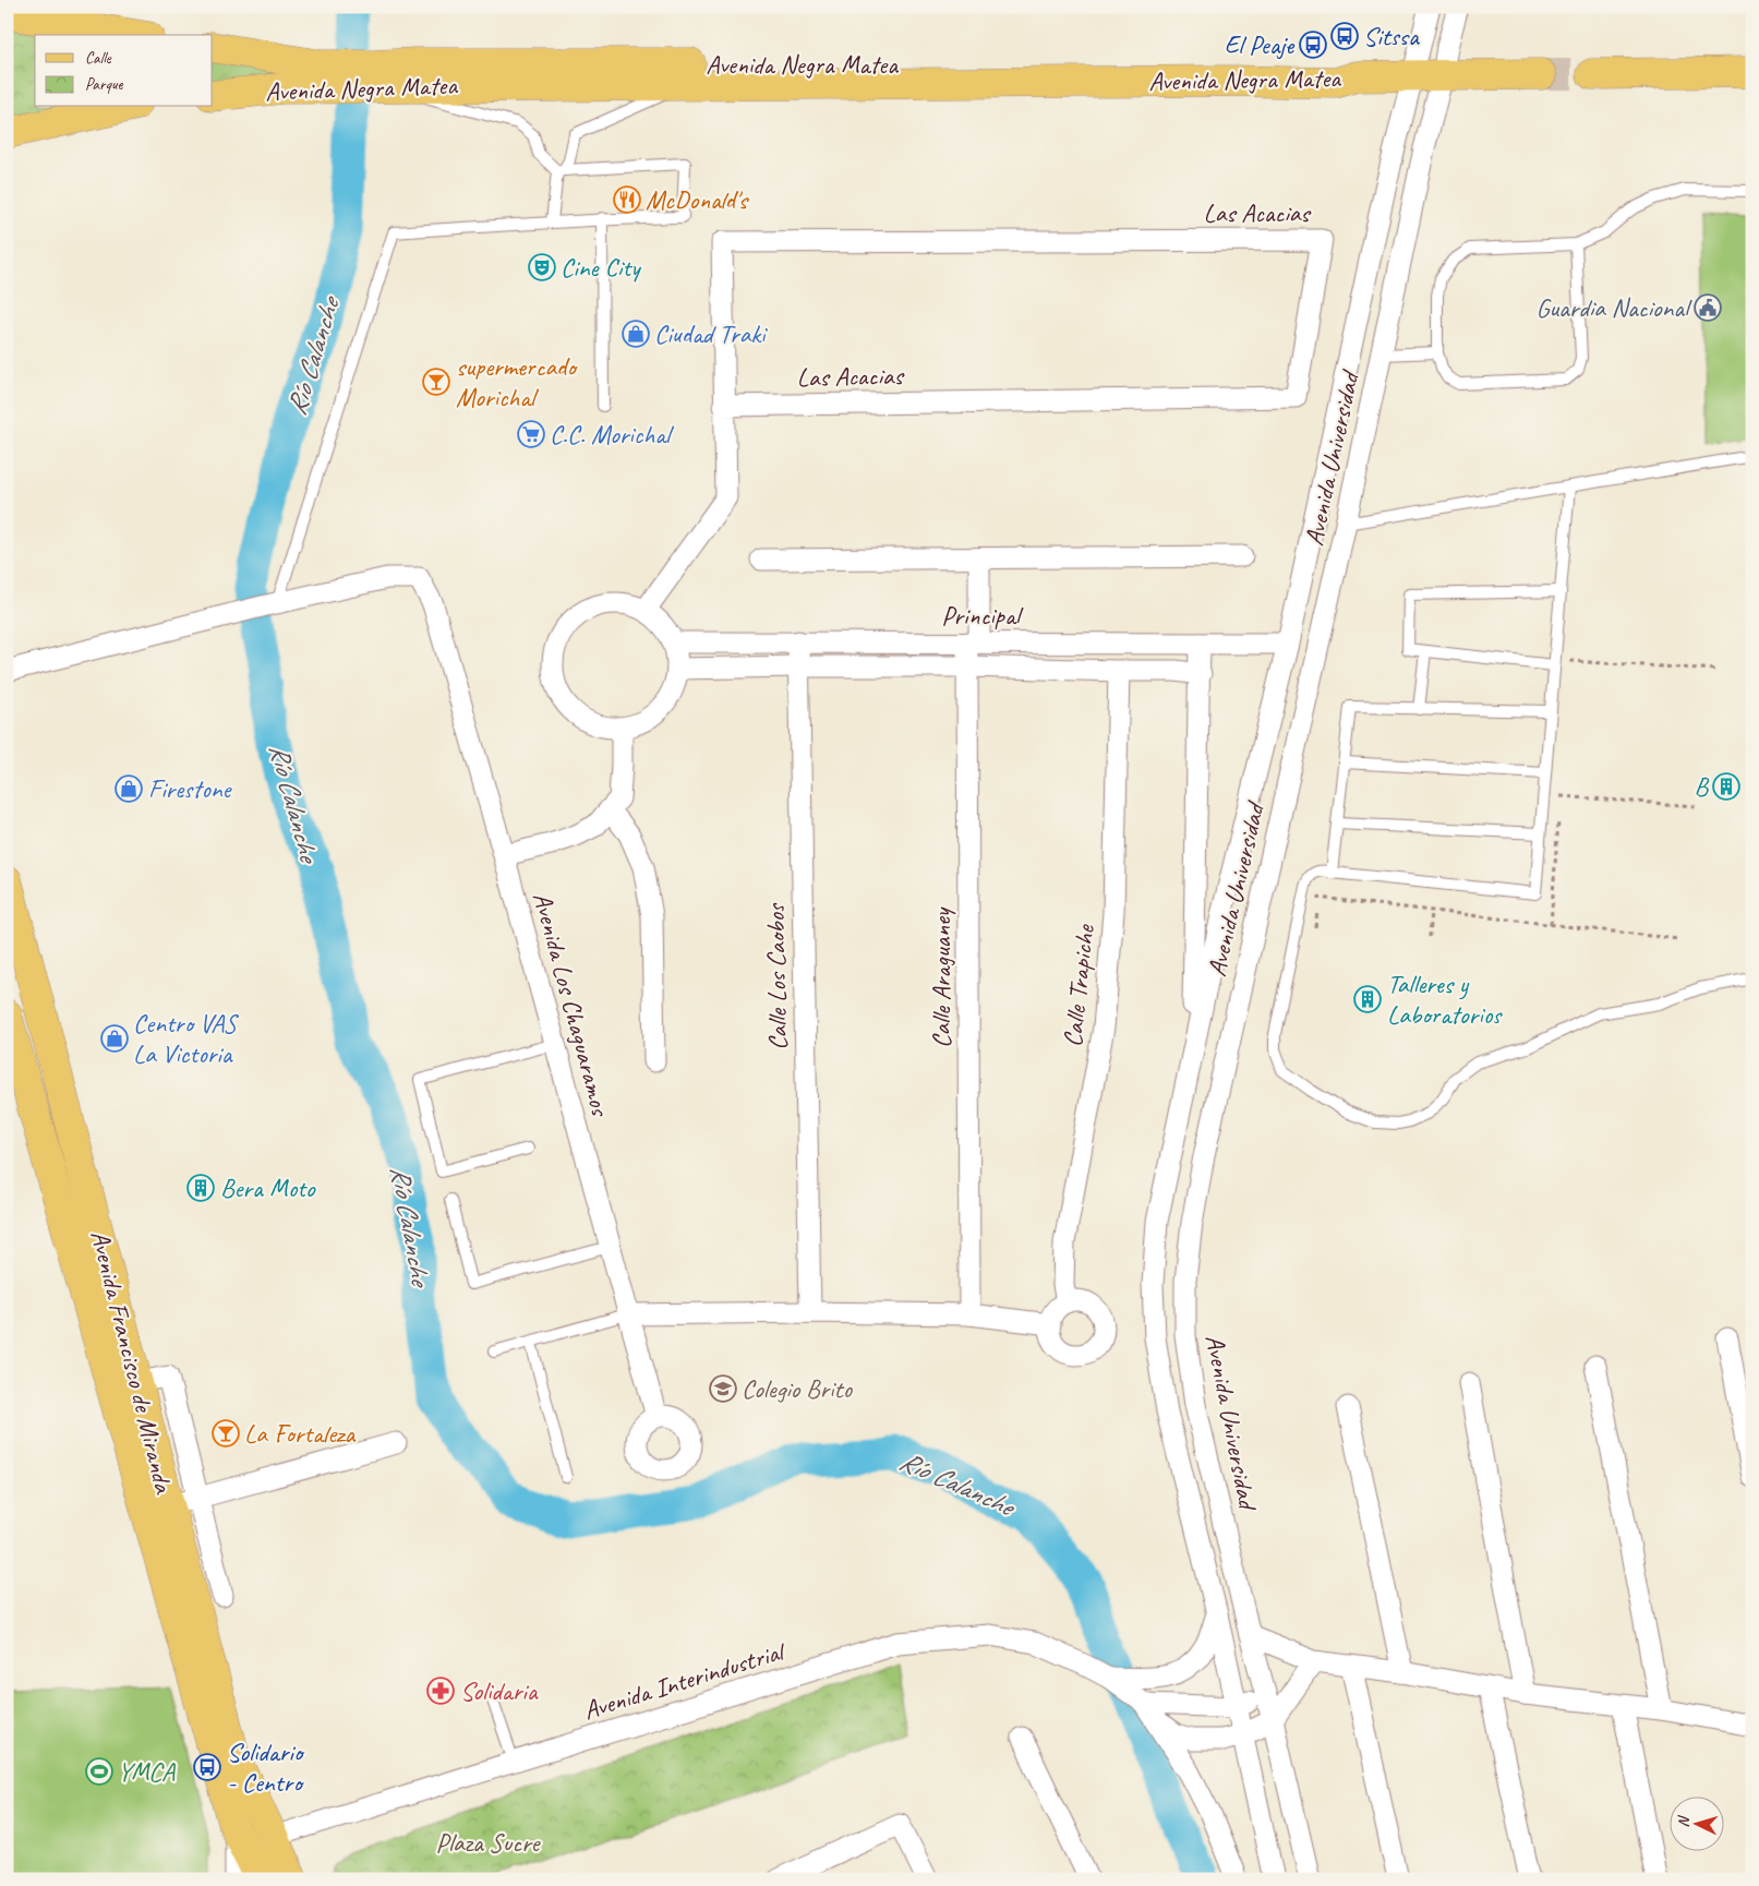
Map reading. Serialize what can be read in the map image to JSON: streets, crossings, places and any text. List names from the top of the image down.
{
  "streets": {
    "main road": ["Avenida Negra Matea", "Avenida Francisco de Miranda"],
    "street": [
      "Las Acacias",
      "Avenida Universidad",
      "Principal",
      "Calle Los Caobos",
      "Calle Araguaney",
      "Calle Trapiche",
      "Avenida Los Chaguaramos",
      "Avenida Interindustrial"
    ]
  },
  "crossings": [
    ["Las Acacias", "Principal"],
    ["Avenida Universidad", "Principal"],
    ["Avenida Universidad", "Avenida Interindustrial"],
    ["Principal", "Calle Los Caobos"],
    ["Principal", "Calle Araguaney"],
    ["Principal", "Calle Trapiche"],
    ["Avenida Francisco de Miranda", "Avenida Interindustrial"]
  ],
  "water": ["Río Calanche"],
  "parks": ["Plaza Sucre"],
  "places": {
    "bus stop": ["Sitssa", "El Peaje", "Solidario - Centro"],
    "restaurant": ["McDonald's"],
    "theatre": ["Cine City"],
    "public building": ["Guardia Nacional"],
    "shop": ["Ciudad Traki", "Firestone", "Centro VAS La Victoria"],
    "bar": ["supermercado Morichal", "La Fortaleza"],
    "supermarket": ["C.C. Morichal"],
    "building": ["B", "Talleres y Laboratorios", "Bera Moto"],
    "school or university": ["Colegio Brito"],
    "pharmacy": ["Solidaria"],
    "sports": ["YMCA"]
  },
  "legend": ["Calle", "Parque"],
  "north": "left"
}
